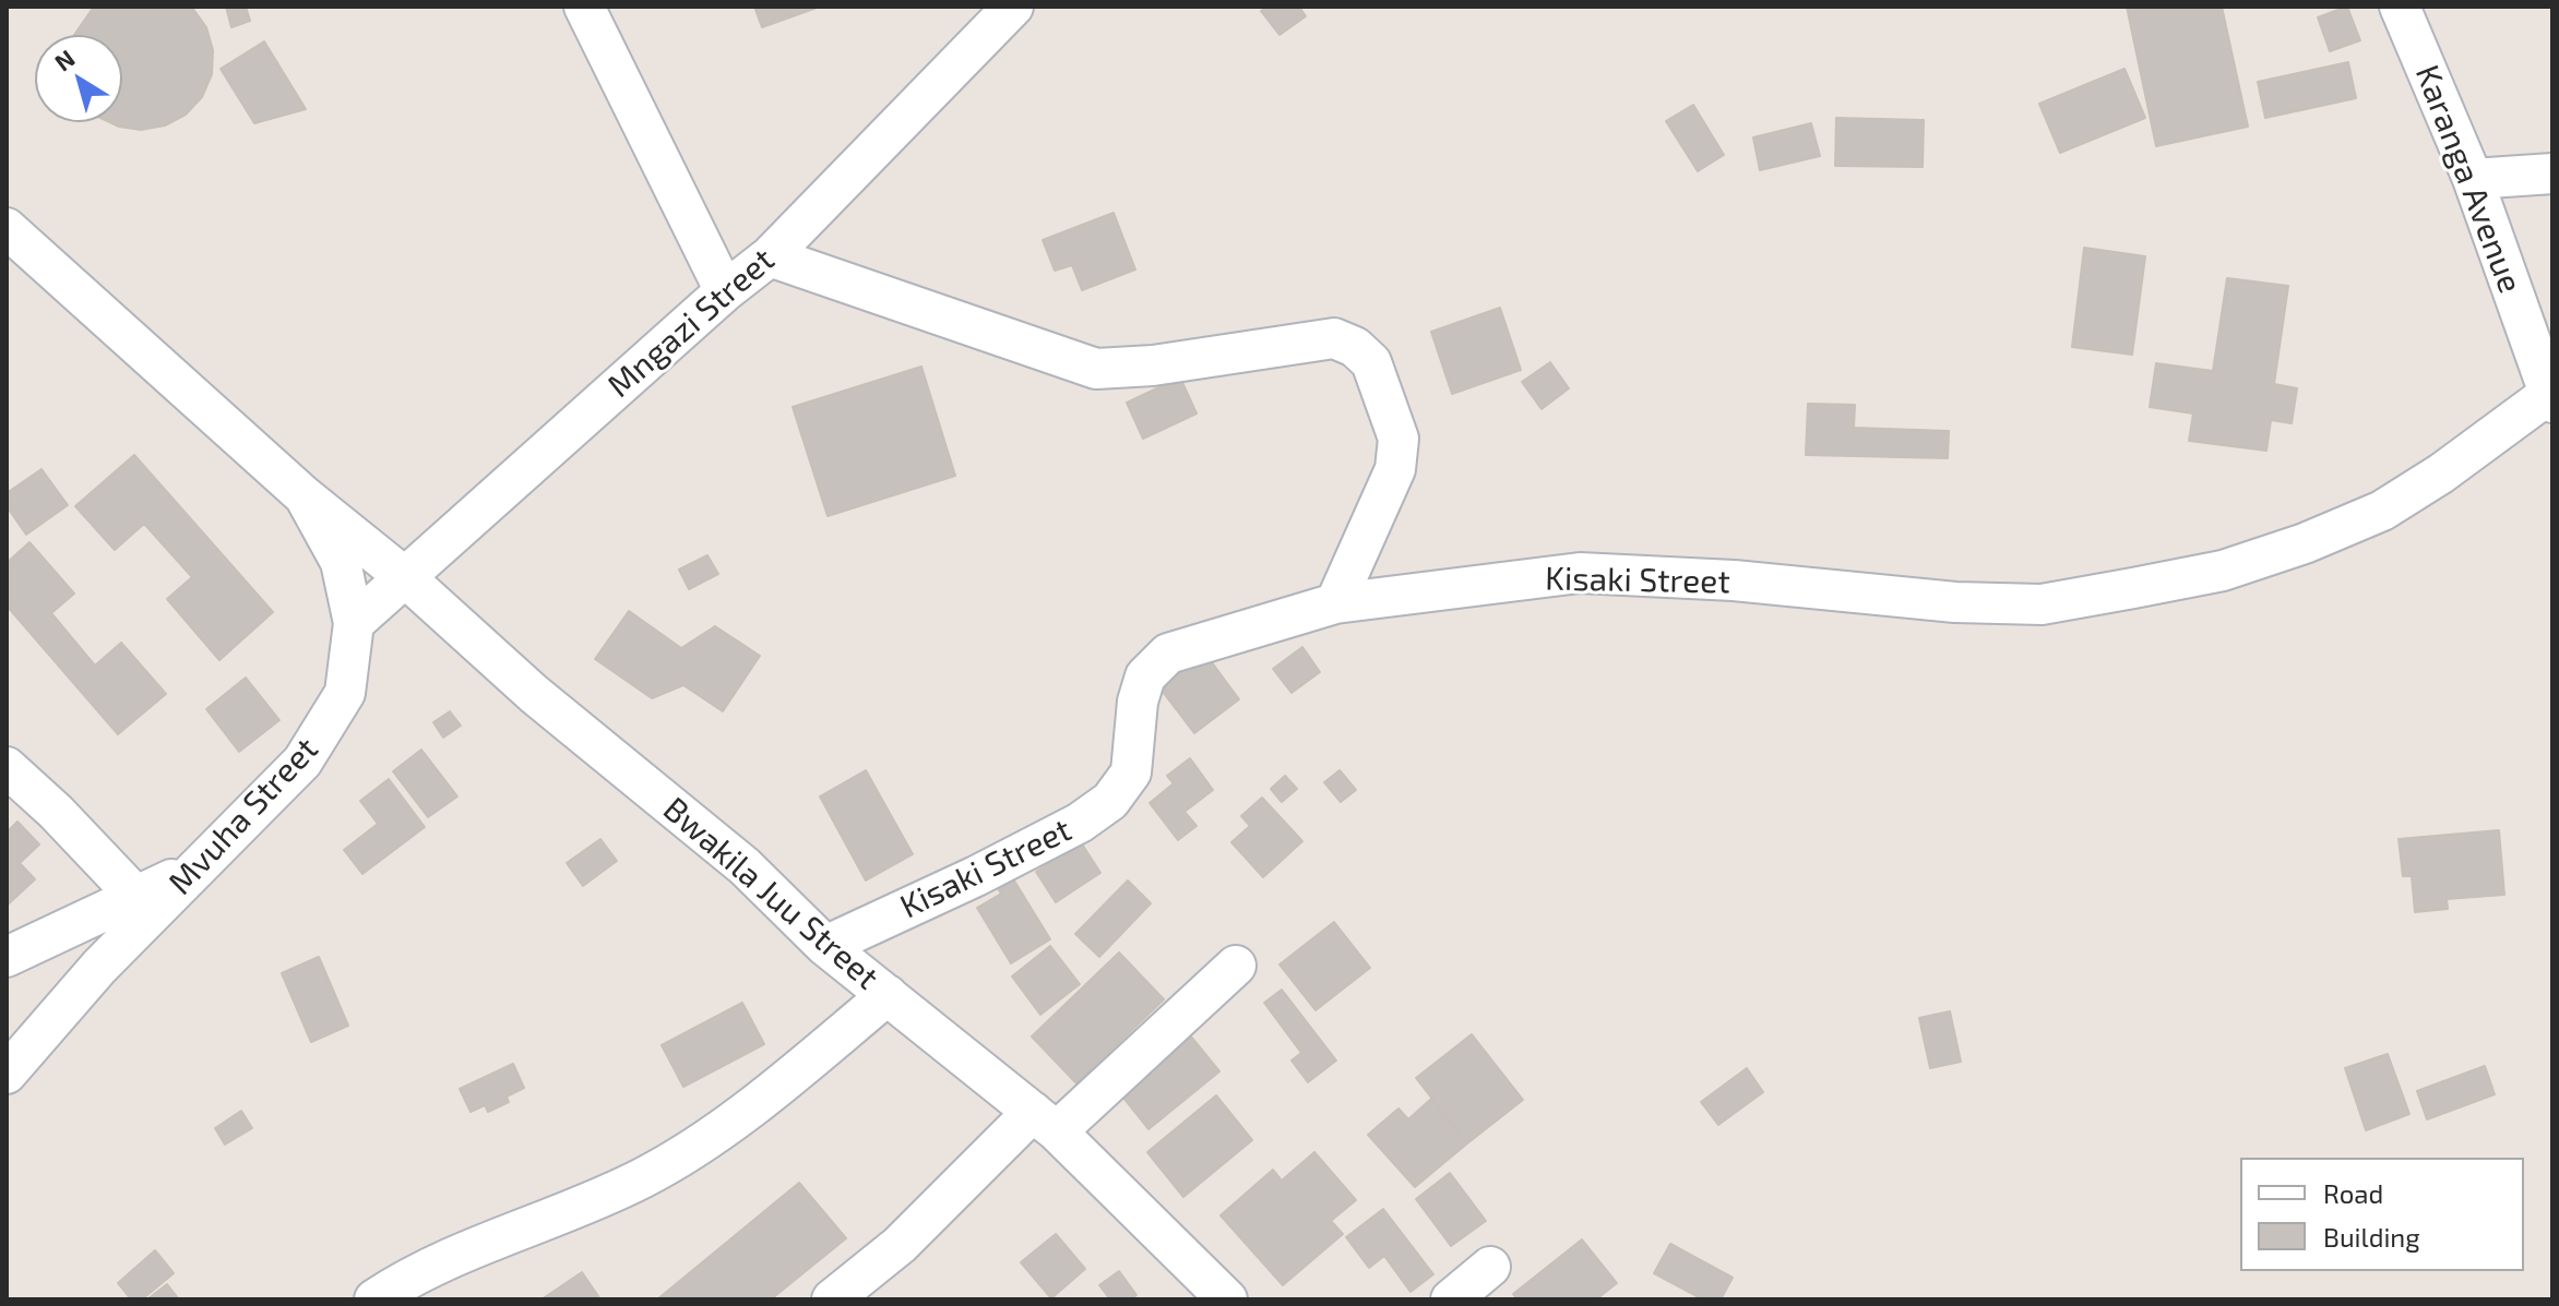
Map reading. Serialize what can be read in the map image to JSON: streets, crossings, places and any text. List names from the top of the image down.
{
  "streets": {
    "street": [
      "Karanga Avenue",
      "Mngazi Street",
      "Kisaki Street",
      "Mvuha Street",
      "Bwakila Juu Street"
    ]
  },
  "crossings": [
    ["Karanga Avenue", "Kisaki Street"],
    ["Mngazi Street", "Mvuha Street"],
    ["Mngazi Street", "Bwakila Juu Street"],
    ["Kisaki Street", "Bwakila Juu Street"],
    ["Mvuha Street", "Bwakila Juu Street"]
  ],
  "legend": ["Road", "Building"],
  "north": "top left"
}
